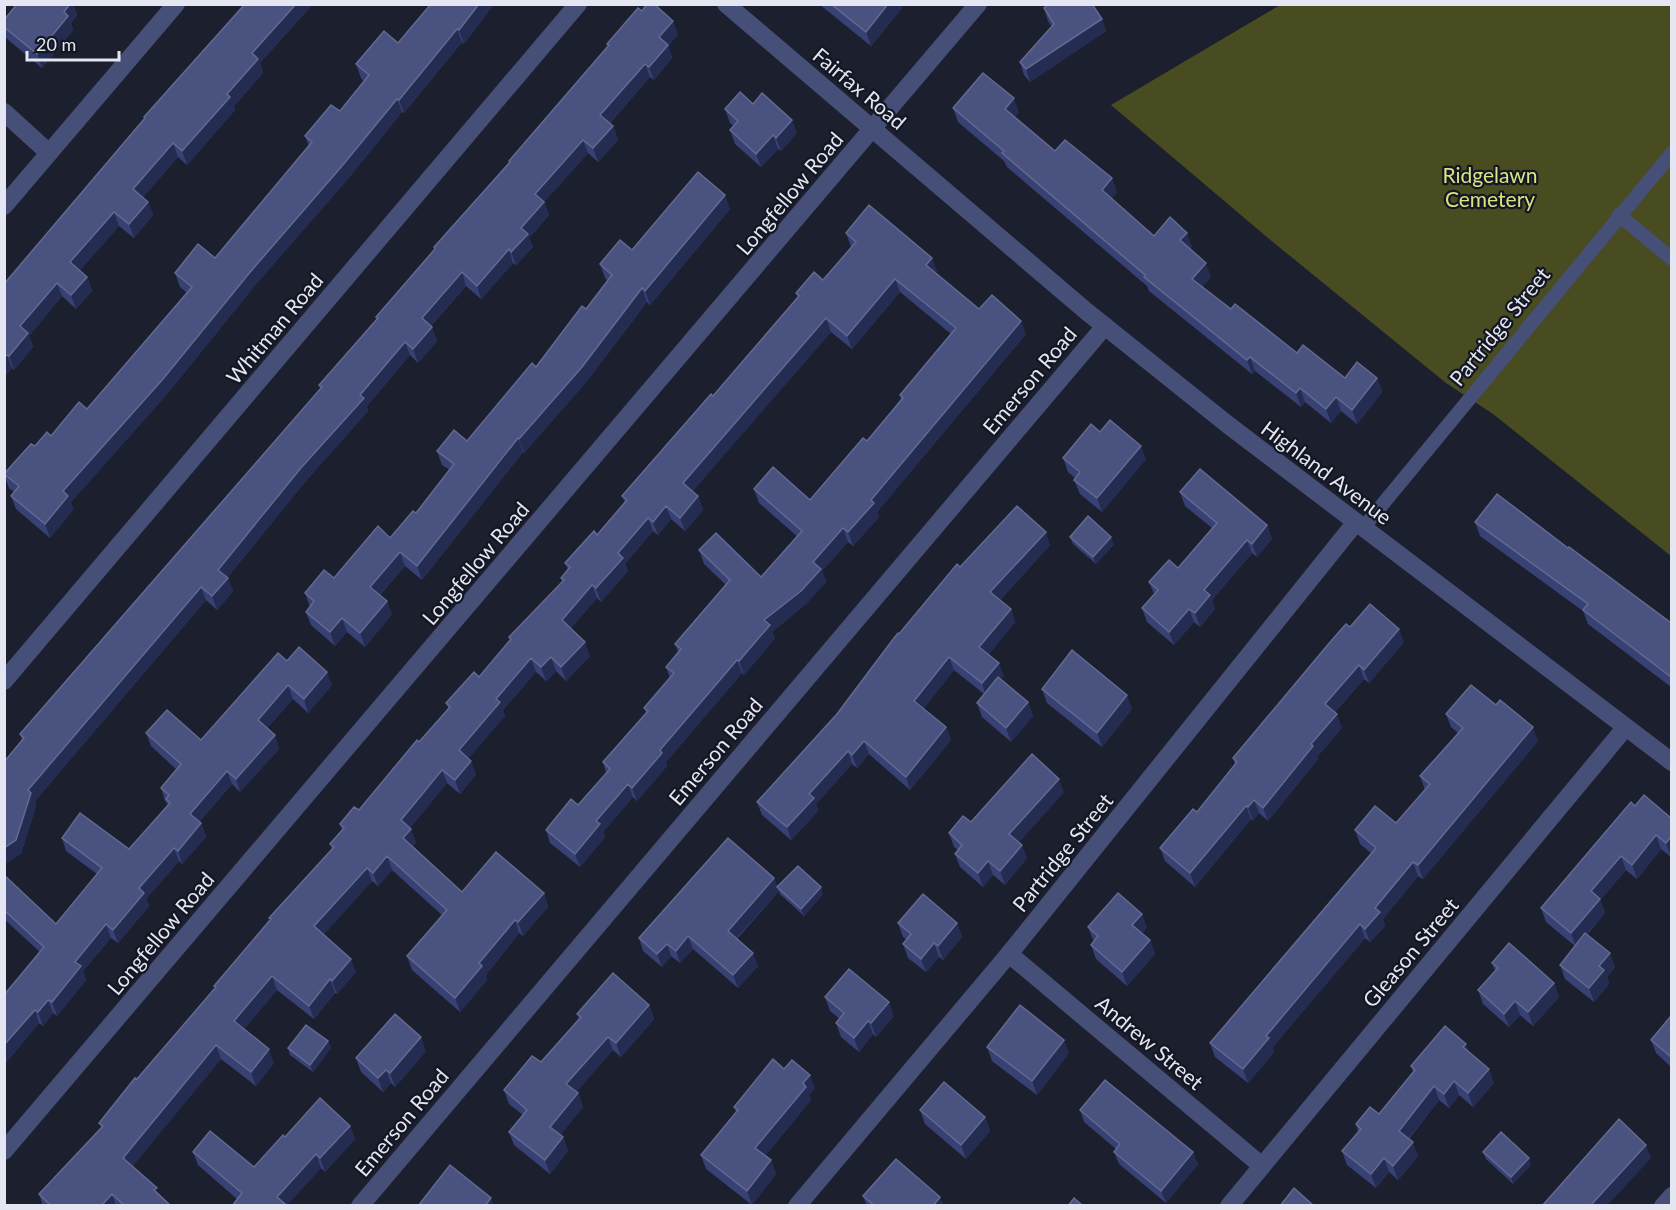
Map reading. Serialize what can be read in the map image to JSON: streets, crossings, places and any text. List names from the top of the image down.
{
  "streets": {
    "street": [
      "Fairfax Road",
      "Longfellow Road",
      "Partridge Street",
      "Whitman Road",
      "Emerson Road",
      "Highland Avenue",
      "Gleason Street",
      "Andrew Street"
    ]
  },
  "crossings": [
    ["Fairfax Road", "Longfellow Road"],
    ["Fairfax Road", "Highland Avenue"],
    ["Partridge Street", "Highland Avenue"],
    ["Partridge Street", "Andrew Street"],
    ["Emerson Road", "Highland Avenue"],
    ["Highland Avenue", "Gleason Street"],
    ["Gleason Street", "Andrew Street"]
  ],
  "parks": ["Ridgelawn Cemetery"],
  "scale_bar": "20 m"
}
